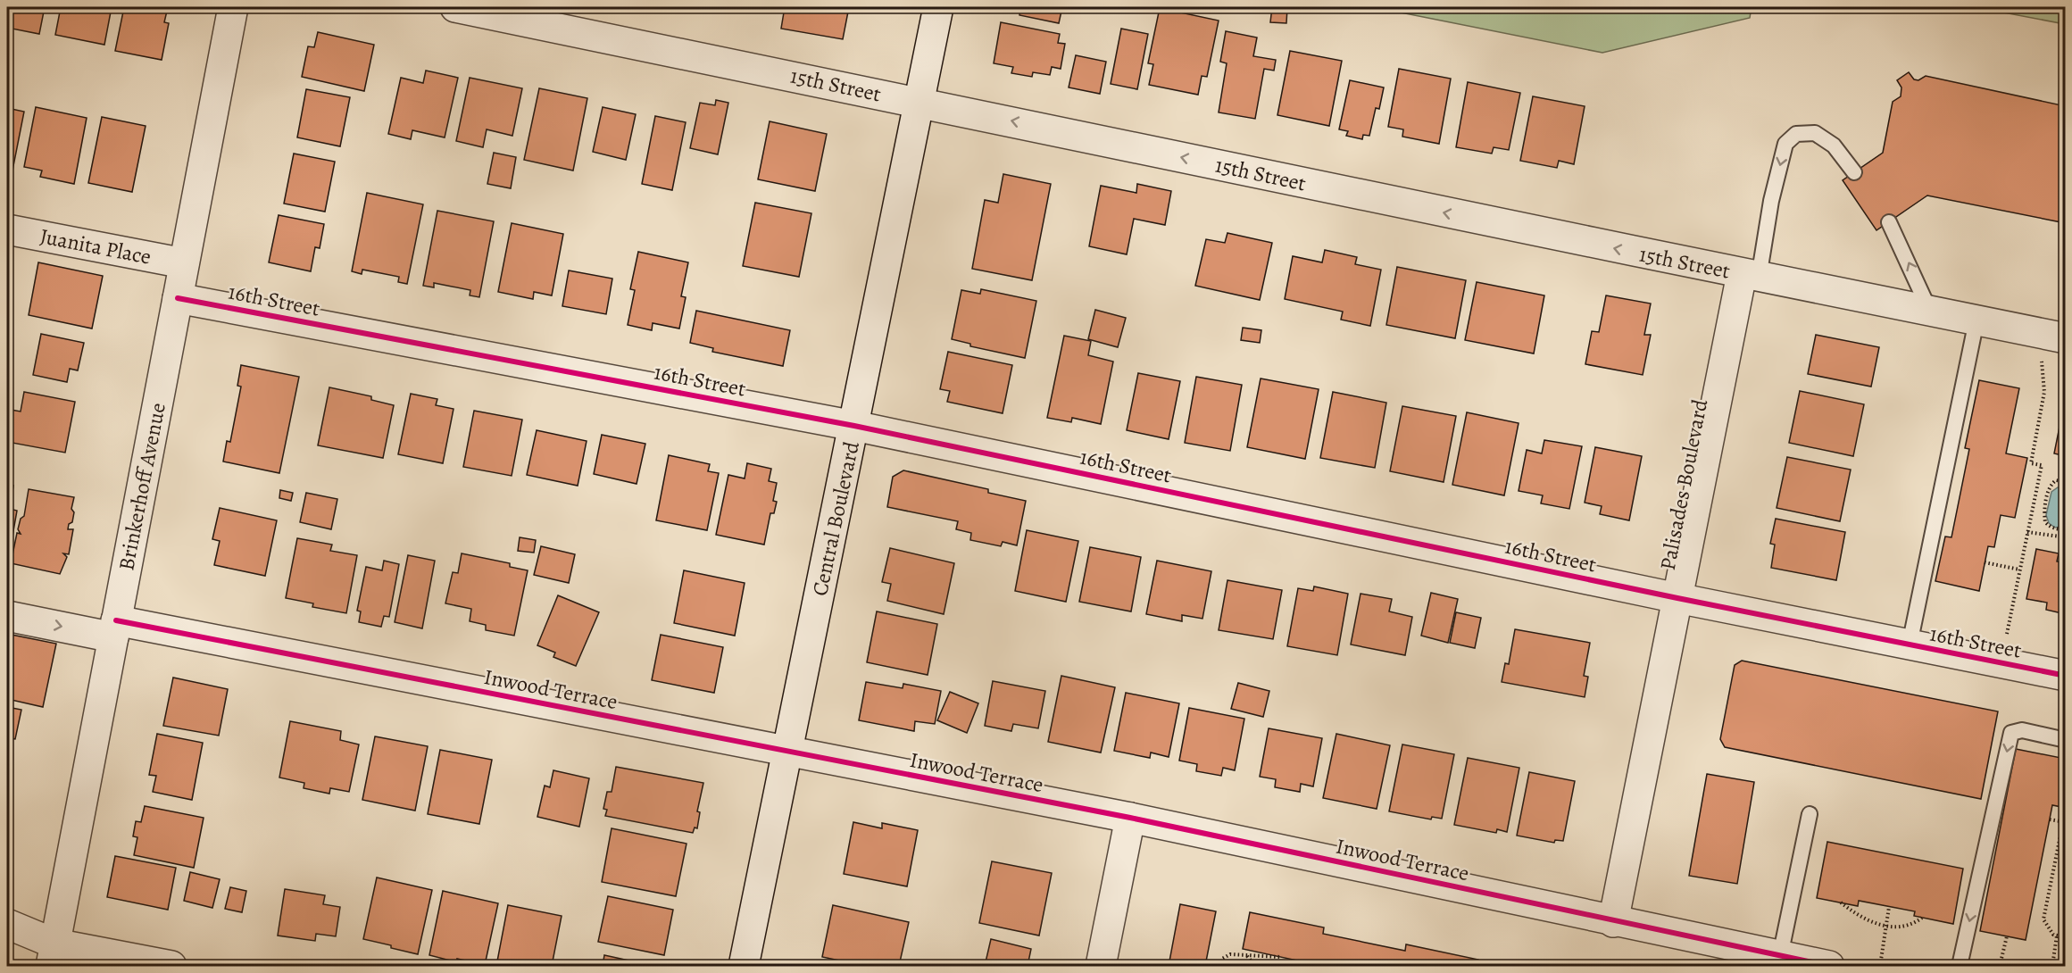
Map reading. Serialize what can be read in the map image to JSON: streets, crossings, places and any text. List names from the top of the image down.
{
  "streets": {
    "street": [
      "15th Street",
      "Juanita Place",
      "16th Street",
      "Palisades Boulevard",
      "Brinkerhoff Avenue",
      "Central Boulevard",
      "Inwood Terrace"
    ]
  },
  "crossings": [
    ["15th Street", "Palisades Boulevard"],
    ["15th Street", "Central Boulevard"],
    ["Juanita Place", "Brinkerhoff Avenue"],
    ["16th Street", "Palisades Boulevard"],
    ["16th Street", "Brinkerhoff Avenue"],
    ["16th Street", "Central Boulevard"],
    ["Palisades Boulevard", "Inwood Terrace"],
    ["Brinkerhoff Avenue", "Inwood Terrace"],
    ["Central Boulevard", "Inwood Terrace"]
  ],
  "one_way": ["15th Street"]
}
